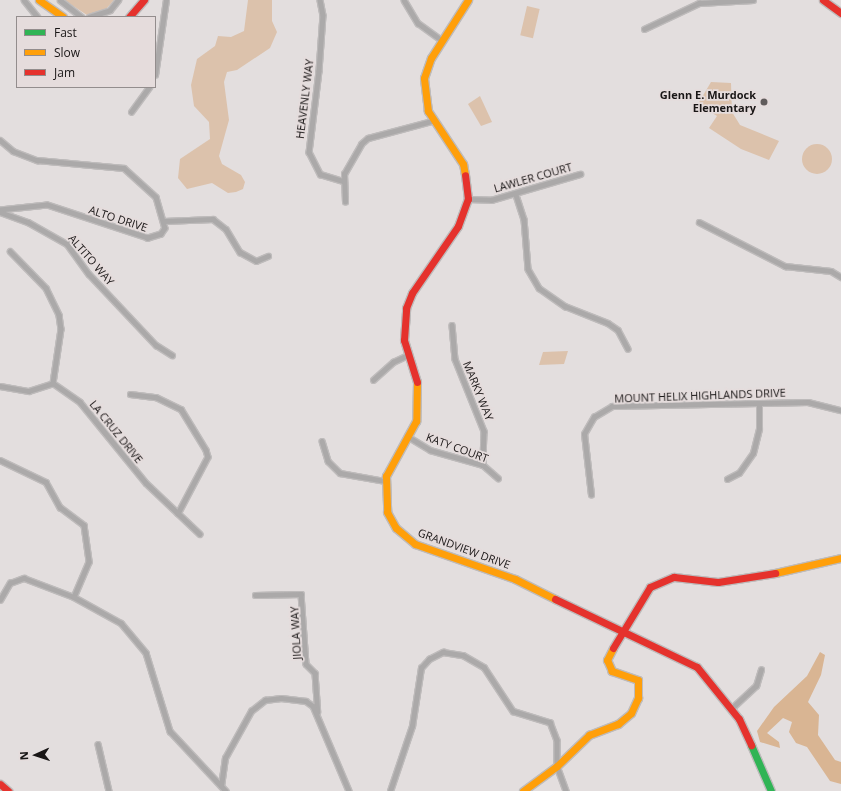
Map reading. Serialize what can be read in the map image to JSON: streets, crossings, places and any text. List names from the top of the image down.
{
  "streets": {
    "street": [
      "HEAVENLY WAY",
      "LAWLER COURT",
      "ALTO DRIVE",
      "ALTITO WAY",
      "MARKY WAY",
      "MOUNT HELIX HIGHLANDS DRIVE",
      "LA CRUZ DRIVE",
      "KATY COURT",
      "GRANDVIEW DRIVE",
      "JIOLA WAY"
    ]
  },
  "crossings": [
    ["LAWLER COURT", "GRANDVIEW DRIVE"],
    ["ALTO DRIVE", "ALTITO WAY"],
    ["MARKY WAY", "KATY COURT"],
    ["KATY COURT", "GRANDVIEW DRIVE"]
  ],
  "places": ["Glenn E. Murdock Elementary"],
  "legend": ["Fast", "Slow", "Jam"],
  "north": "left"
}
